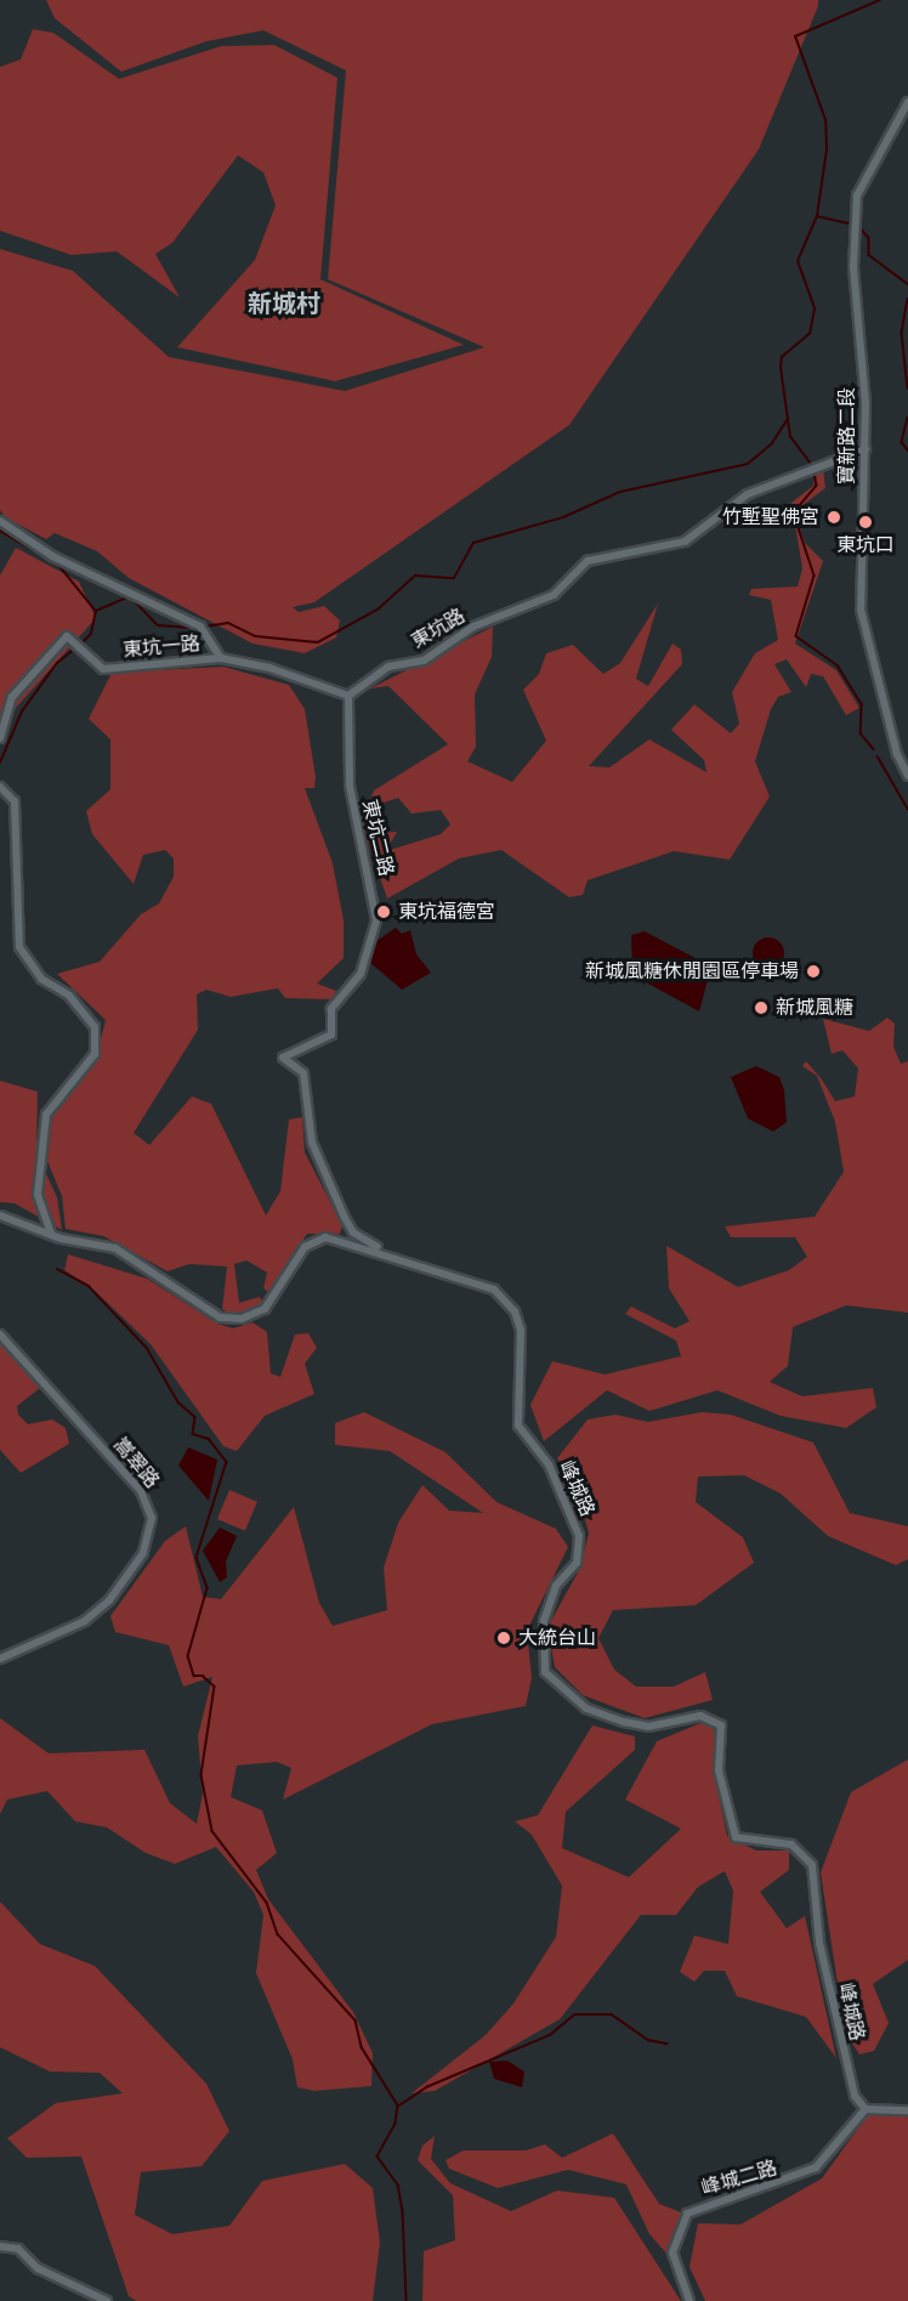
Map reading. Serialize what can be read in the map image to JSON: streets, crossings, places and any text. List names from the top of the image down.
{
  "streets": {
    "street": [
      "寶新路二段",
      "東坑路",
      "東坑一路",
      "東坑二路",
      "嵩翠路",
      "峰城路",
      "峰城二路"
    ]
  },
  "crossings": [
    ["寶新路二段", "東坑路"],
    ["東坑路", "東坑二路"],
    ["東坑二路", "峰城路"],
    ["峰城路", "峰城二路"]
  ],
  "districts": ["新城村"],
  "places": [
    "竹塹聖佛宮",
    "東坑口",
    "東坑福德宮",
    "新城風糖休閒園區停車場",
    "新城風糖",
    "大統台山"
  ]
}
